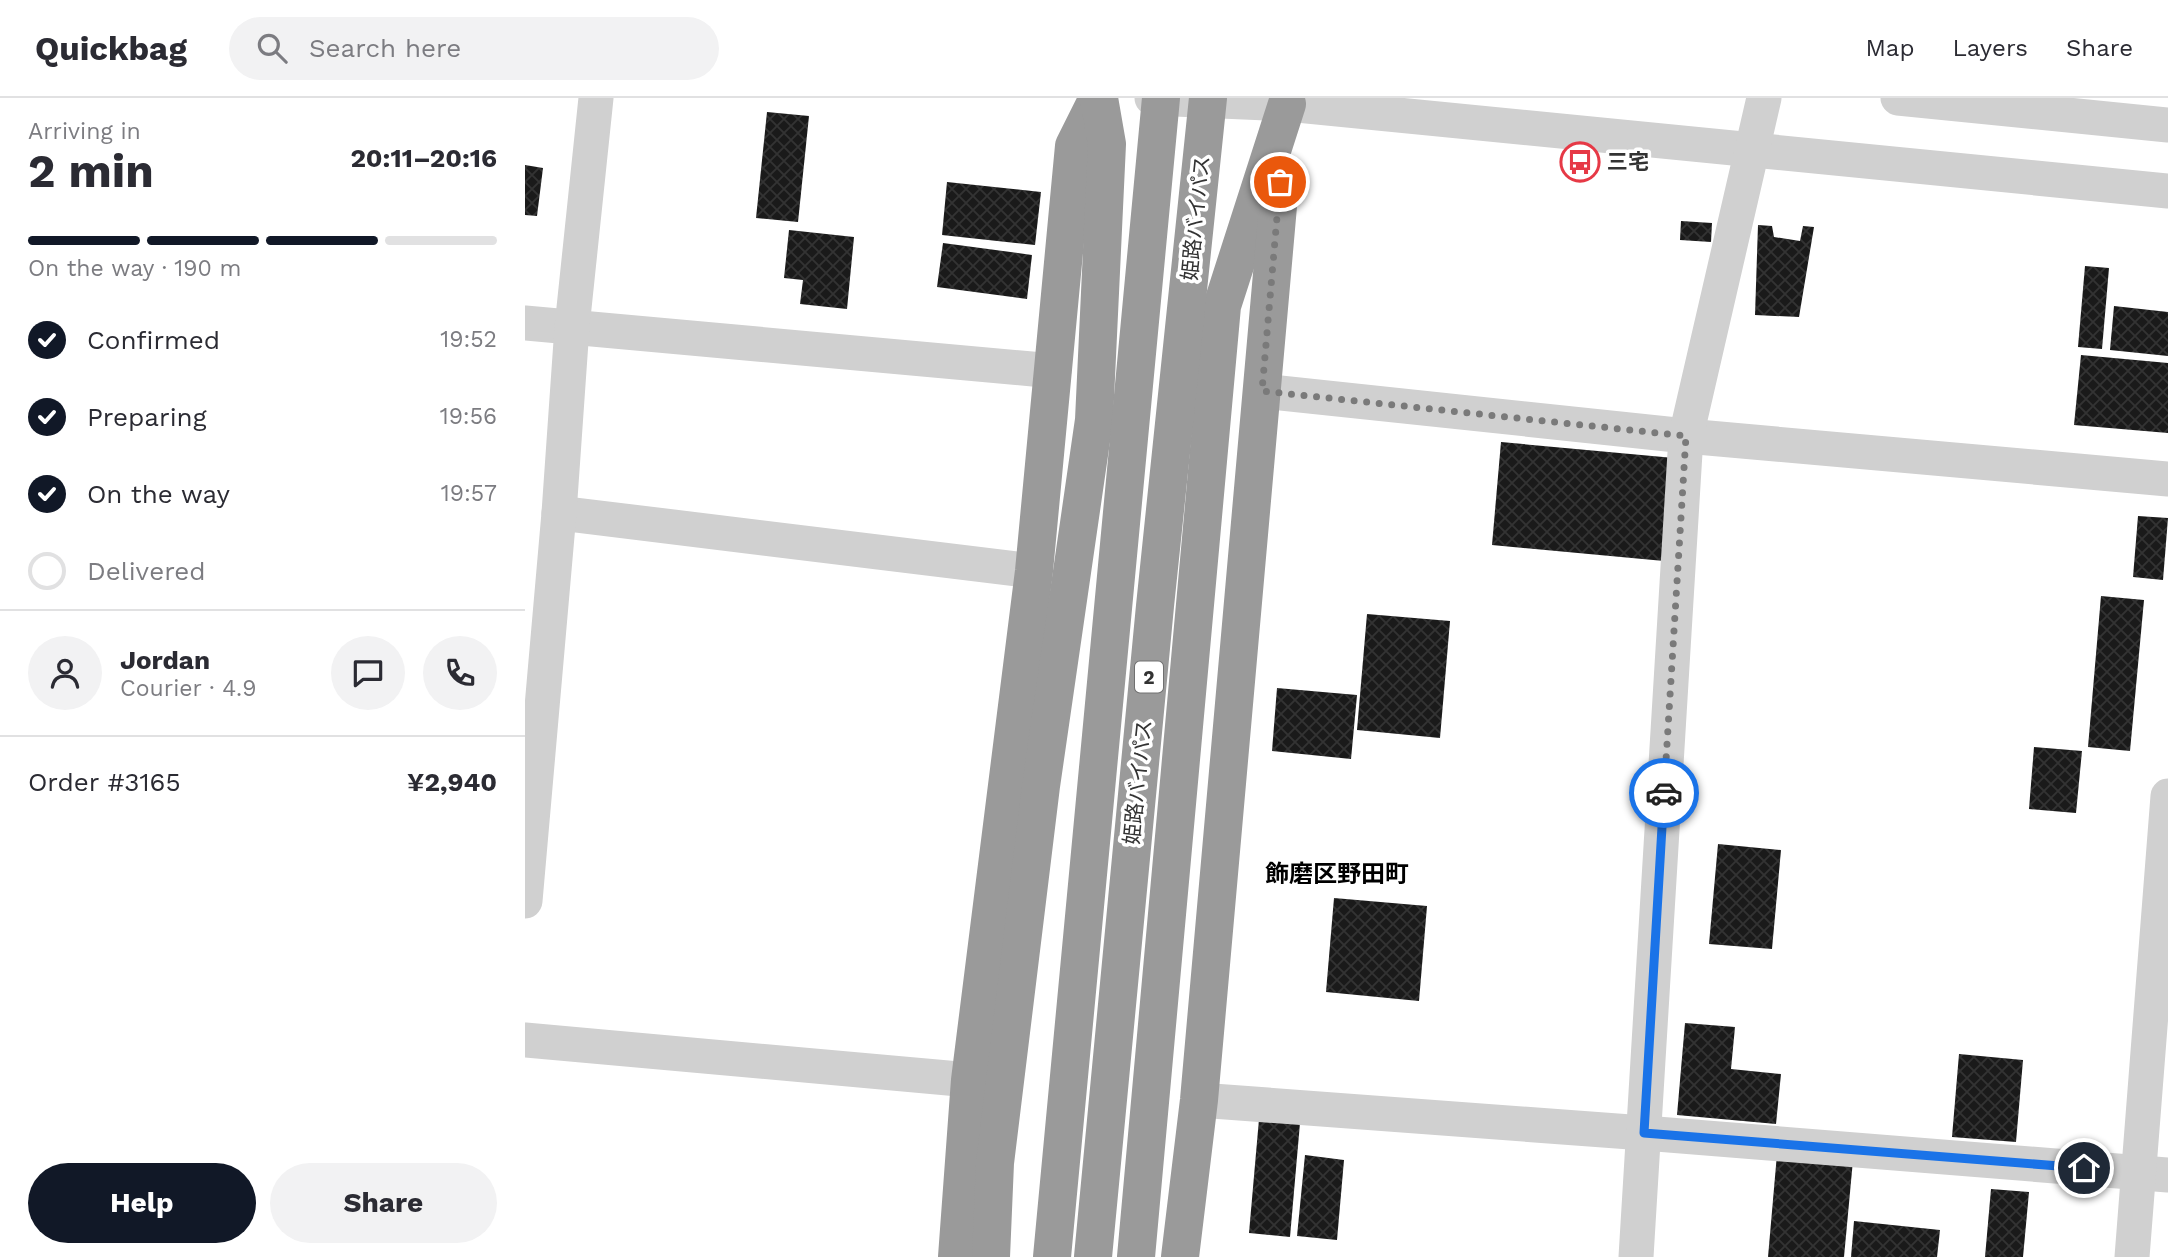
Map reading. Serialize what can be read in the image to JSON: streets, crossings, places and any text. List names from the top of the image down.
{
  "streets": {
    "highway": ["姫路バイパス", "2"]
  },
  "districts": ["飾磨区野田町"],
  "places": {
    "bus stop": ["三宅"]
  },
  "page": {
    "header": "Quickbag",
    "search": "Search here",
    "nav": ["Map", "Layers", "Share"],
    "heading": ["2 min", "Arriving in", "20:11–20:16"],
    "panel": [
      "Jordan",
      "Courier · 4.9",
      "Order #3165",
      "¥2,940"
    ],
    "bar": "On the way · 190 m",
    "list": [
      ["Confirmed", "19:52"],
      ["Preparing", "19:56"],
      ["On the way", "19:57"],
      "Delivered"
    ],
    "buttons": ["Help", "Share"]
  }
}
